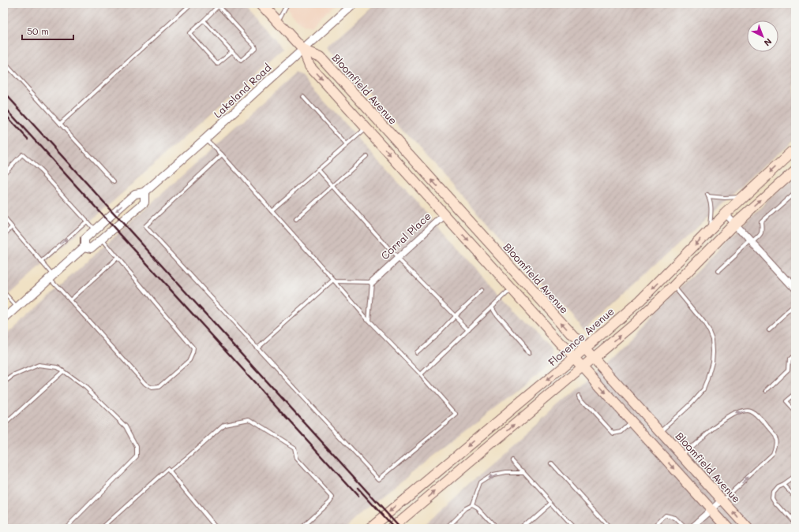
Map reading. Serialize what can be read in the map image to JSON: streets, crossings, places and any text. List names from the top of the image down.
{
  "streets": {
    "main road": ["Bloomfield Avenue", "Corral Place", "Florence Avenue"],
    "street": ["Lakeland Road"]
  },
  "crossings": [
    ["Bloomfield Avenue", "Lakeland Road"],
    ["Bloomfield Avenue", "Corral Place"],
    ["Bloomfield Avenue", "Florence Avenue"]
  ],
  "scale_bar": "50 m",
  "north": "bottom right"
}
